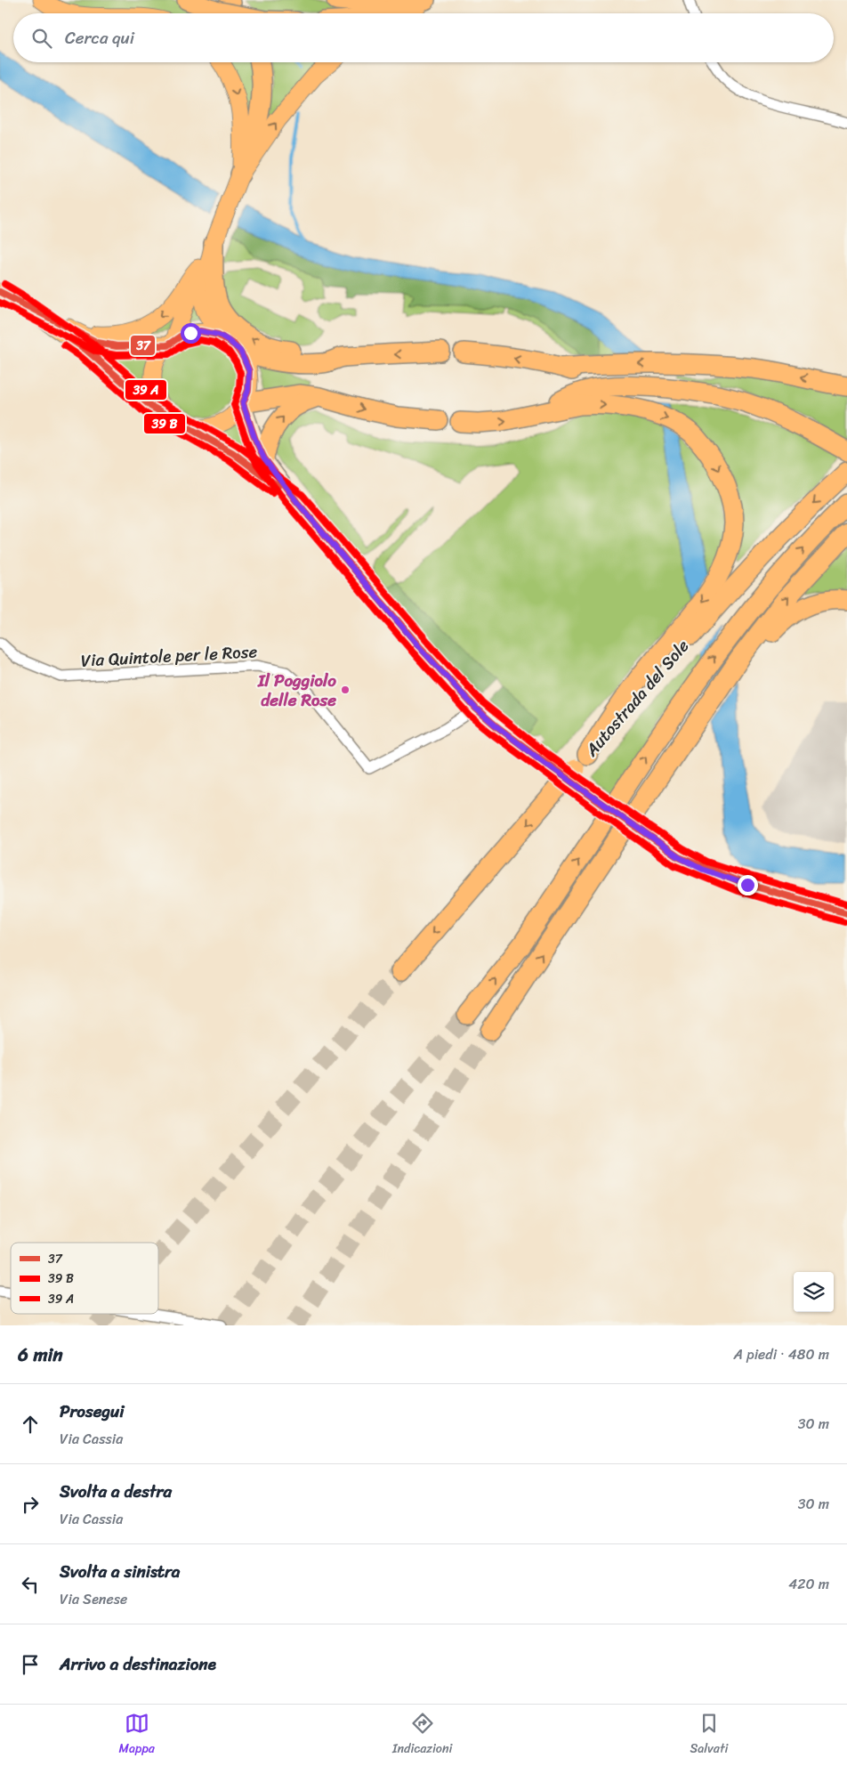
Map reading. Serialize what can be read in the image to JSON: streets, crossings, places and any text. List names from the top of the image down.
{
  "streets": {
    "highway": ["Autostrada del Sole"],
    "street": ["Via Quintole per le Rose"]
  },
  "places": ["Il Poggiolo delle Rose"],
  "lines": ["transit line 37"],
  "legend": ["37", "39 B", "39 A"],
  "page": {
    "search": "Cerca qui",
    "heading": ["6 min", "A piedi · 480 m"],
    "list": [
      ["Prosegui", "Via Cassia", "30 m"],
      ["Svolta a destra", "Via Cassia", "30 m"],
      ["Svolta a sinistra", "Via Senese", "420 m"],
      "Arrivo a destinazione"
    ],
    "nav": ["Mappa", "Indicazioni", "Salvati"]
  }
}
